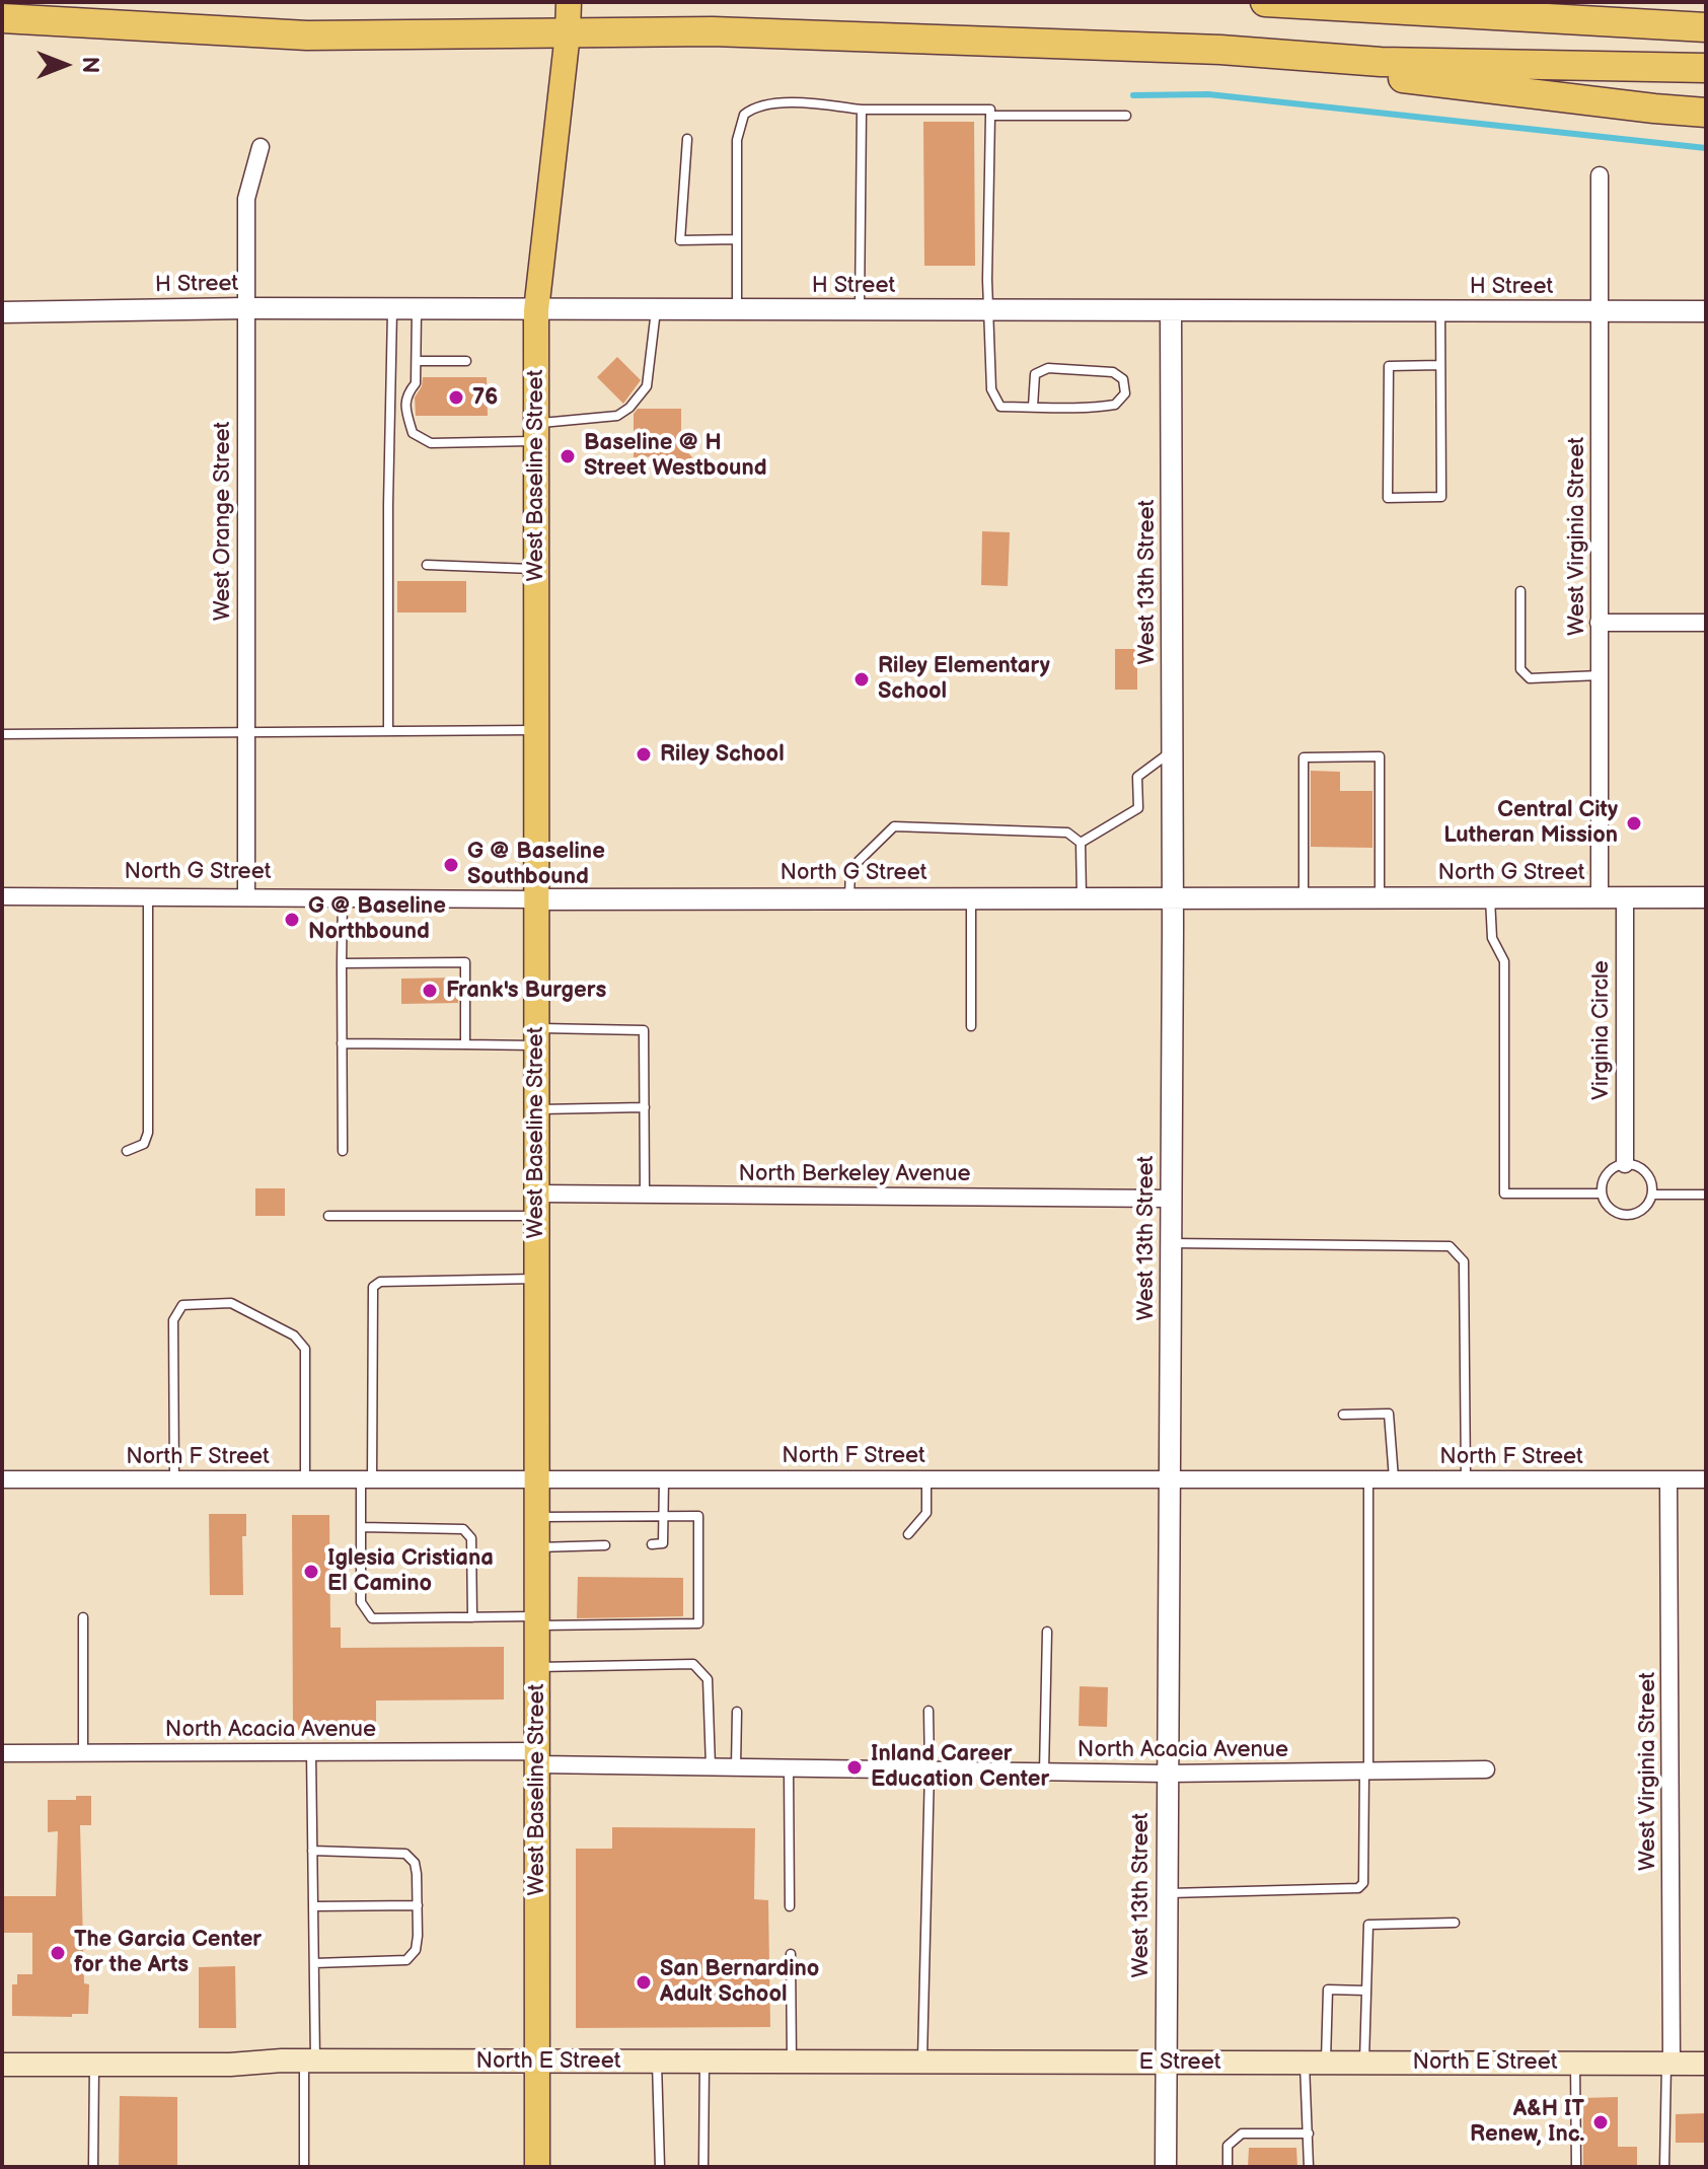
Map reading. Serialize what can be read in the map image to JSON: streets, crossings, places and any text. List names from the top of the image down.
{
  "streets": {
    "main road": ["West Baseline Street", "North E Street", "E Street"],
    "street": [
      "H Street",
      "West Orange Street",
      "West Virginia Street",
      "West 13th Street",
      "North G Street",
      "Virginia Circle",
      "North Berkeley Avenue",
      "North F Street",
      "North Acacia Avenue"
    ]
  },
  "crossings": [
    ["H Street", "West Baseline Street"],
    ["H Street", "West Orange Street"],
    ["H Street", "West Virginia Street"],
    ["H Street", "West 13th Street"],
    ["West Baseline Street", "North G Street"],
    ["West Baseline Street", "North Berkeley Avenue"],
    ["West Baseline Street", "North F Street"],
    ["West Baseline Street", "North Acacia Avenue"],
    ["West Baseline Street", "North E Street"],
    ["West Orange Street", "North G Street"],
    ["West Virginia Street", "North G Street"],
    ["West Virginia Street", "North F Street"],
    ["West Virginia Street", "North E Street"],
    ["West 13th Street", "North G Street"],
    ["West 13th Street", "North Berkeley Avenue"],
    ["West 13th Street", "North F Street"],
    ["West 13th Street", "North Acacia Avenue"],
    ["West 13th Street", "E Street"],
    ["North G Street", "Virginia Circle"],
    ["North E Street", "E Street"]
  ],
  "places": [
    "76",
    "Baseline @ H Street Westbound",
    "Riley Elementary School",
    "Riley School",
    "Central City Lutheran Mission",
    "G @ Baseline Southbound",
    "G @ Baseline Northbound",
    "Frank's Burgers",
    "Iglesia Cristiana El Camino",
    "Inland Career Education Center",
    "The Garcia Center for the Arts",
    "San Bernardino Adult School",
    "A&H IT Renew, Inc."
  ],
  "north": "right"
}
